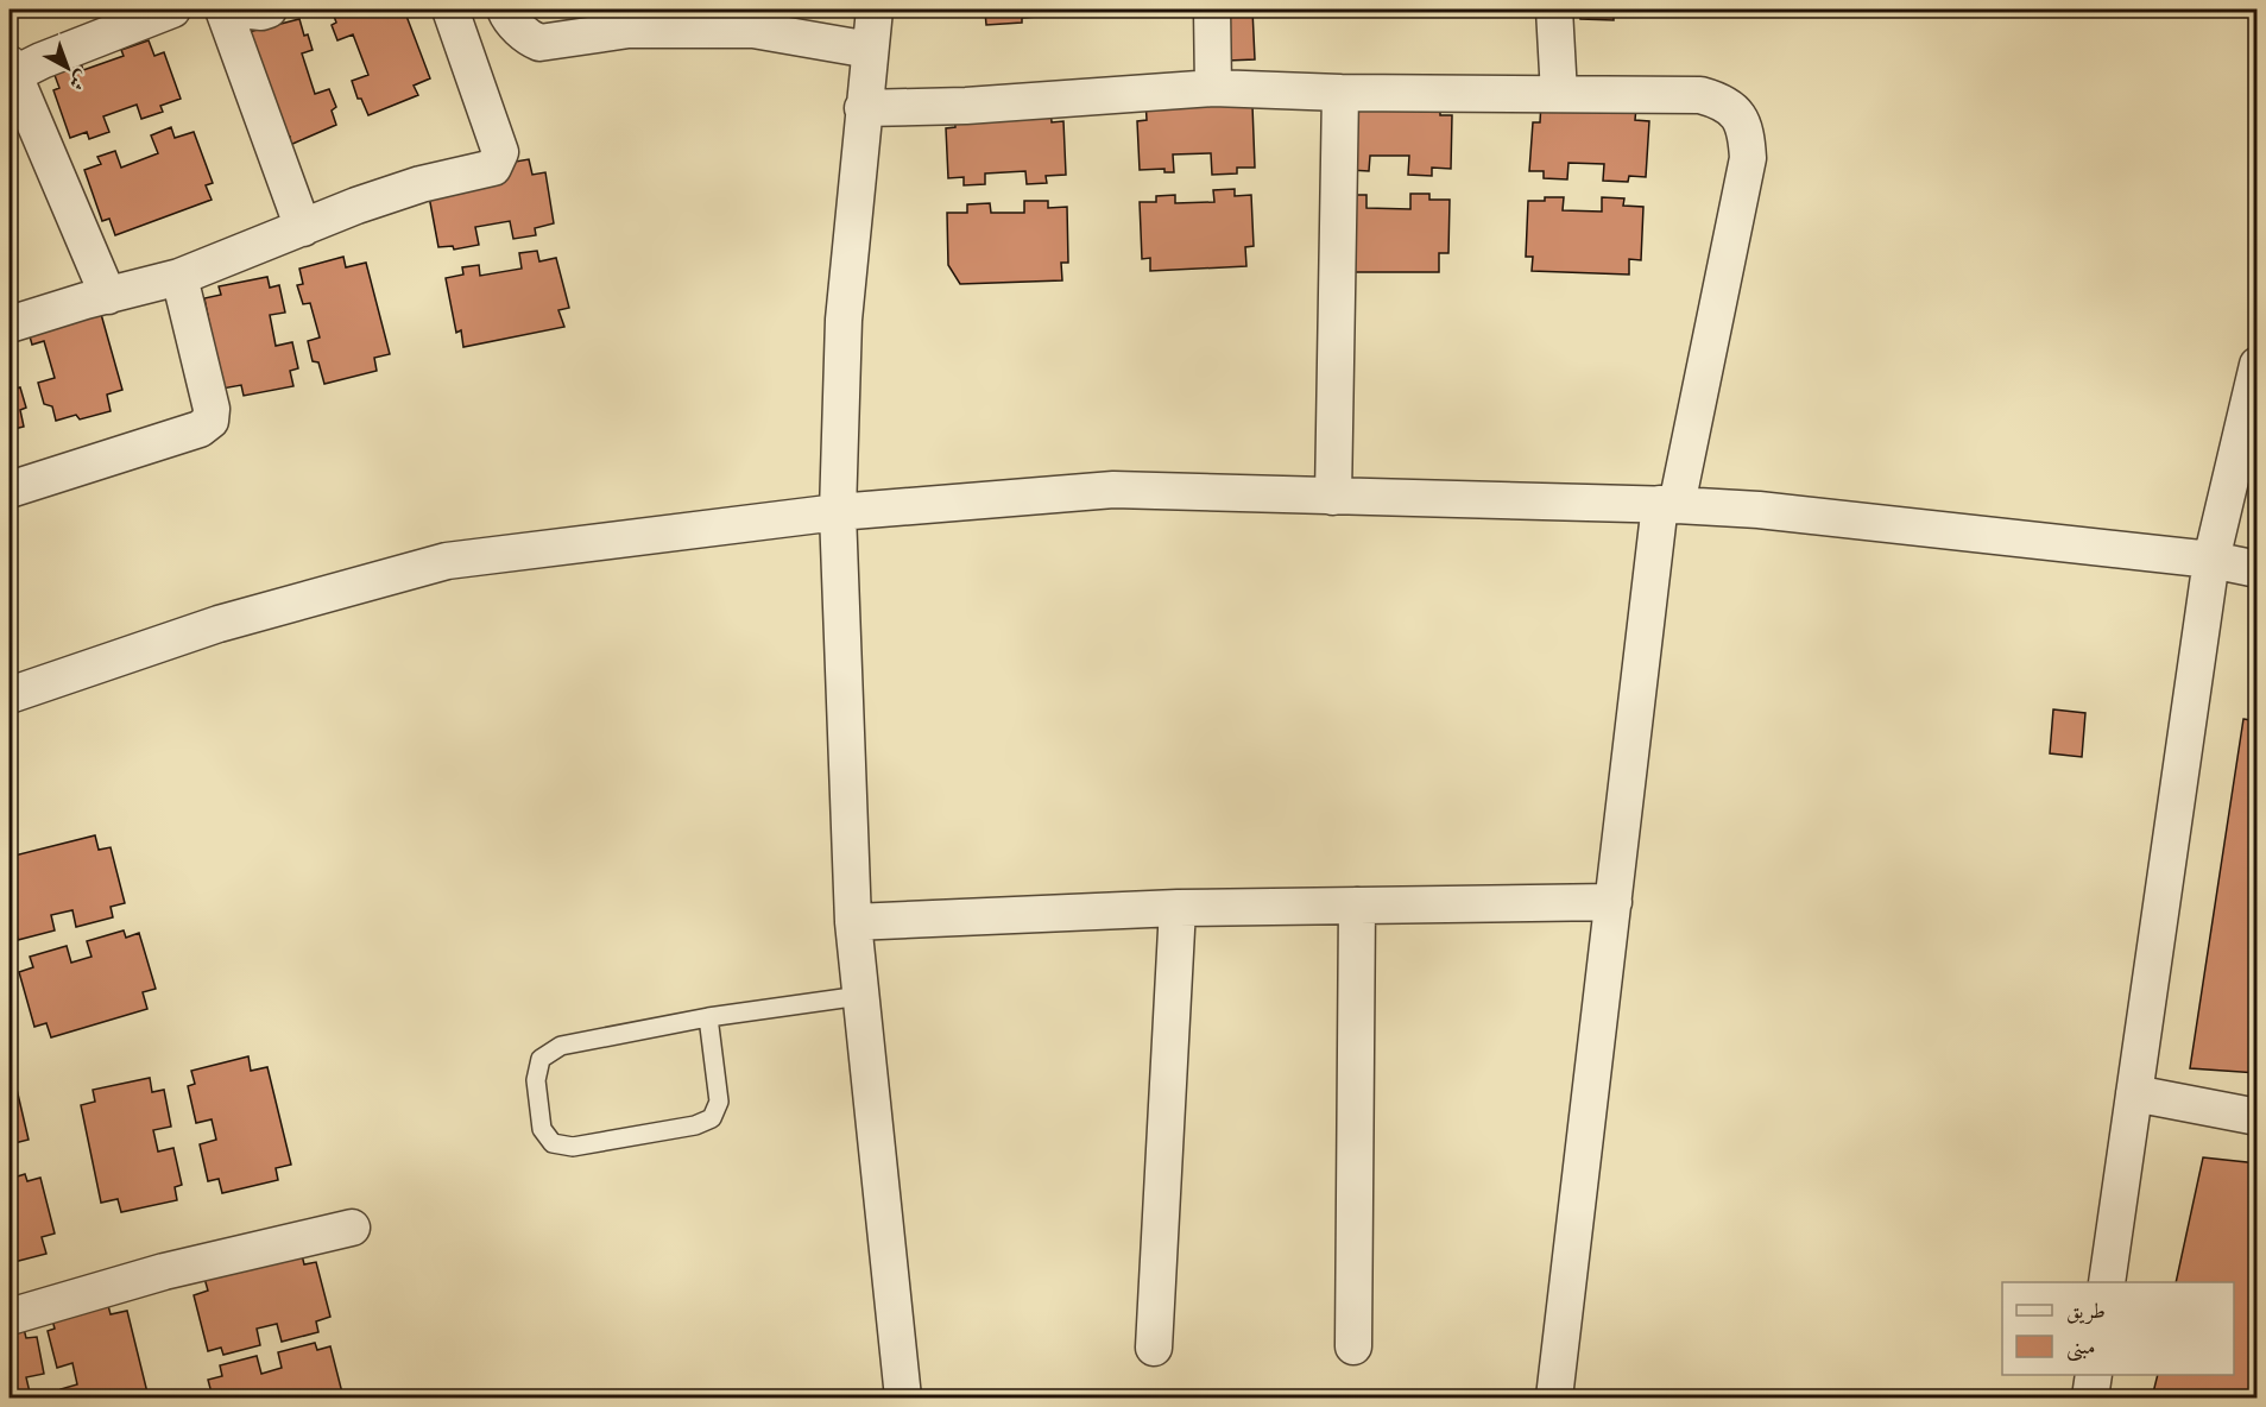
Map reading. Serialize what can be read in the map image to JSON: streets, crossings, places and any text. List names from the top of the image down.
{
  "legend": ["طريق", "مبنى"],
  "north": "bottom right"
}
